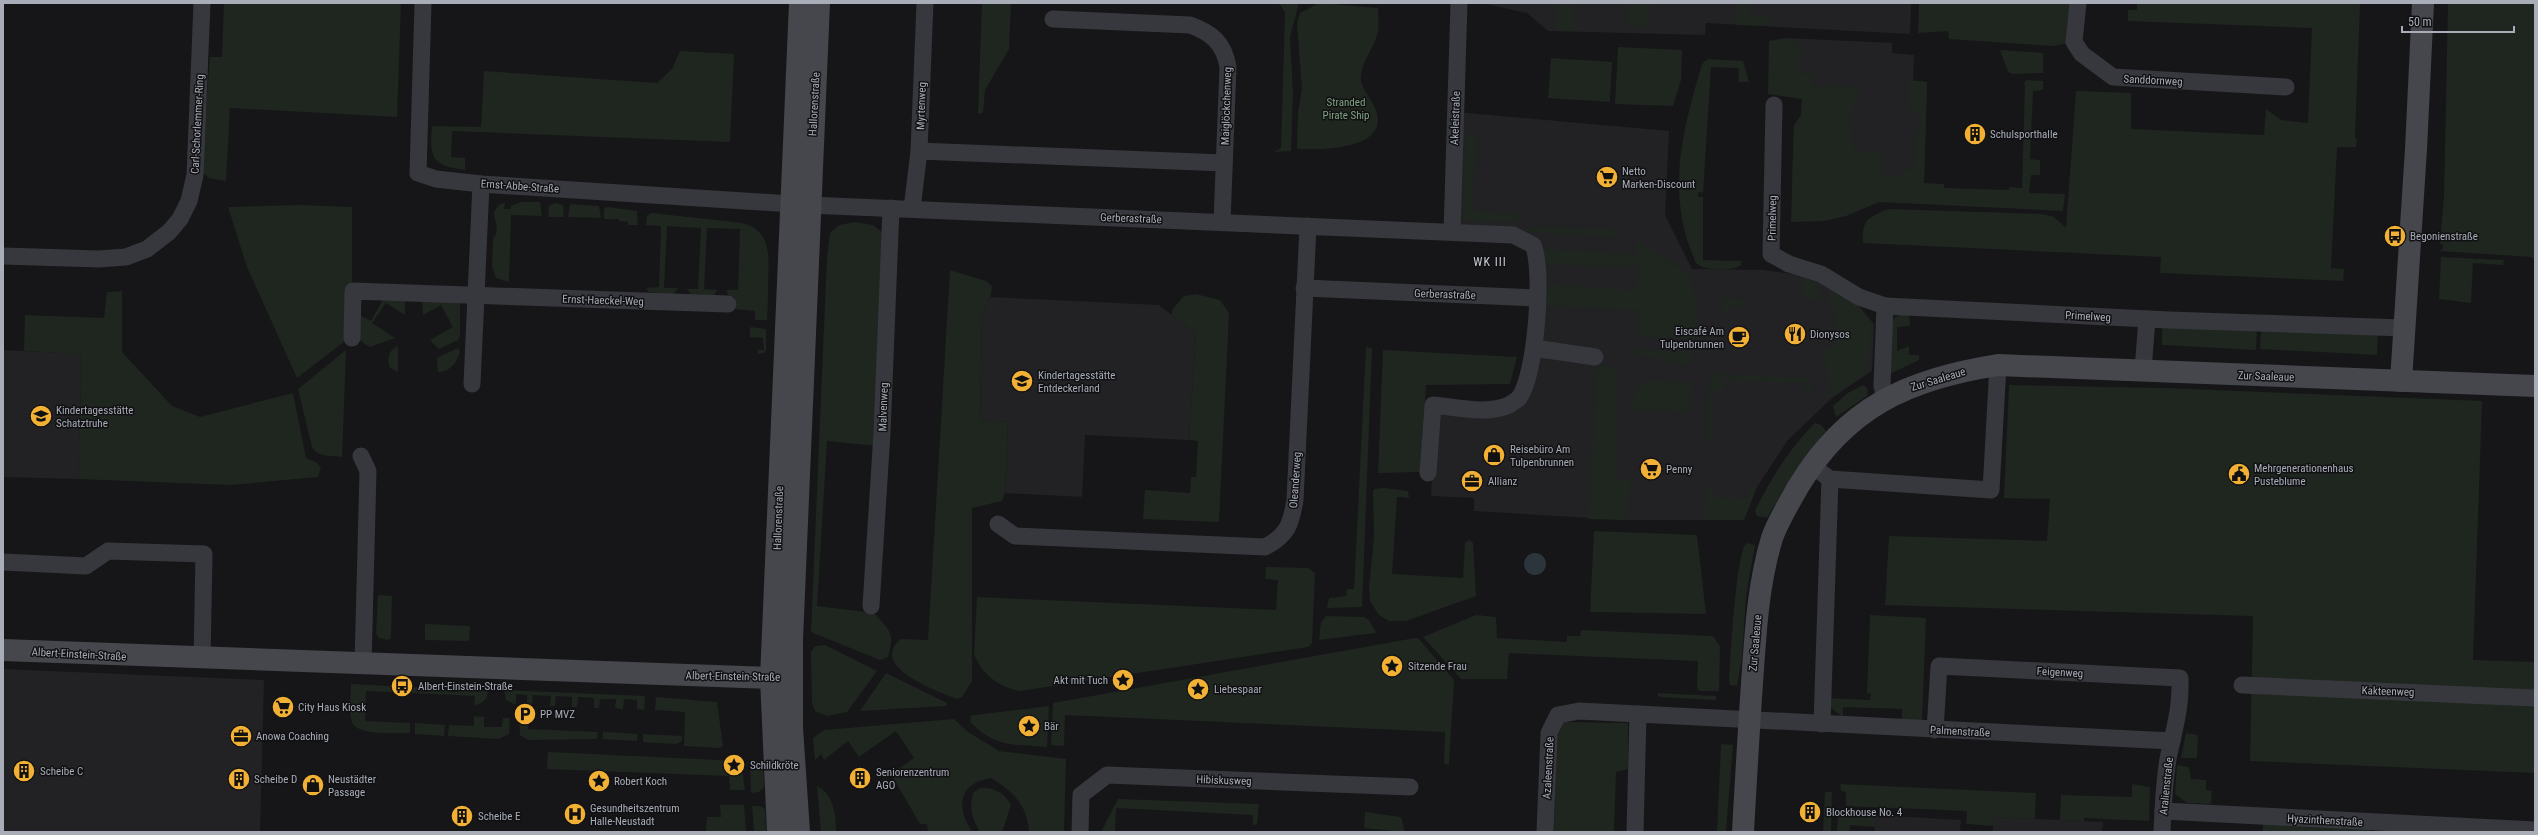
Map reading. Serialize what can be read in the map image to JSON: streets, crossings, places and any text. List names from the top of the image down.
{
  "streets": {
    "street": [
      "Sanddornweg",
      "Hallorenstraße",
      "Myrtenweg",
      "Maiglöckchenweg",
      "Akeleistraße",
      "Carl-Schorlemmer-Ring",
      "Ernst-Abbe-Straße",
      "Gerberastraße",
      "Primelweg",
      "Ernst-Haeckel-Weg",
      "Zur Saaleaue",
      "Malvenweg",
      "Oleanderweg",
      "Albert-Einstein-Straße",
      "Feigenweg",
      "Kakteenweg",
      "Palmenstraße",
      "Azaleenstraße",
      "Hibiskusweg",
      "Aralienstraße",
      "Hyazinthenstraße"
    ]
  },
  "crossings": [
    ["Hallorenstraße", "Ernst-Abbe-Straße"],
    ["Hallorenstraße", "Gerberastraße"],
    ["Hallorenstraße", "Albert-Einstein-Straße"],
    ["Myrtenweg", "Gerberastraße"],
    ["Maiglöckchenweg", "Gerberastraße"],
    ["Akeleistraße", "Gerberastraße"],
    ["Ernst-Abbe-Straße", "Gerberastraße"],
    ["Gerberastraße", "Malvenweg"],
    ["Gerberastraße", "Oleanderweg"],
    ["Zur Saaleaue", "Palmenstraße"],
    ["Zur Saaleaue", "Azaleenstraße"],
    ["Feigenweg", "Palmenstraße"],
    ["Feigenweg", "Aralienstraße"],
    ["Palmenstraße", "Azaleenstraße"],
    ["Palmenstraße", "Aralienstraße"],
    ["Aralienstraße", "Hyazinthenstraße"]
  ],
  "districts": ["WK III"],
  "parks": ["Stranded Pirate Ship"],
  "places": {
    "building": [
      "Schulsporthalle",
      "Scheibe C",
      "Seniorenzentrum AGO",
      "Scheibe D",
      "Blockhouse No. 4",
      "Scheibe E"
    ],
    "supermarket": ["Netto Marken-Discount", "Penny", "City Haus Kiosk"],
    "bus stop": ["Begonienstraße", "Albert-Einstein-Straße"],
    "restaurant": ["Dionysos"],
    "cafe": ["Eiscafé Am Tulpenbrunnen"],
    "school or university": ["Kindertagesstätte Entdeckerland", "Kindertagesstätte Schatztruhe"],
    "shop": ["Reisebüro Am Tulpenbrunnen", "Neustädter Passage"],
    "public building": ["Mehrgenerationenhaus Pusteblume"],
    "office": ["Allianz", "Anowa Coaching"],
    "place": [
      "Sitzende Frau",
      "Akt mit Tuch",
      "Liebespaar",
      "Bär",
      "Schildkröte",
      "Robert Koch"
    ],
    "parking": ["PP MVZ"],
    "hospital": ["Gesundheitszentrum Halle-Neustadt"]
  },
  "scale_bar": "50 m"
}
